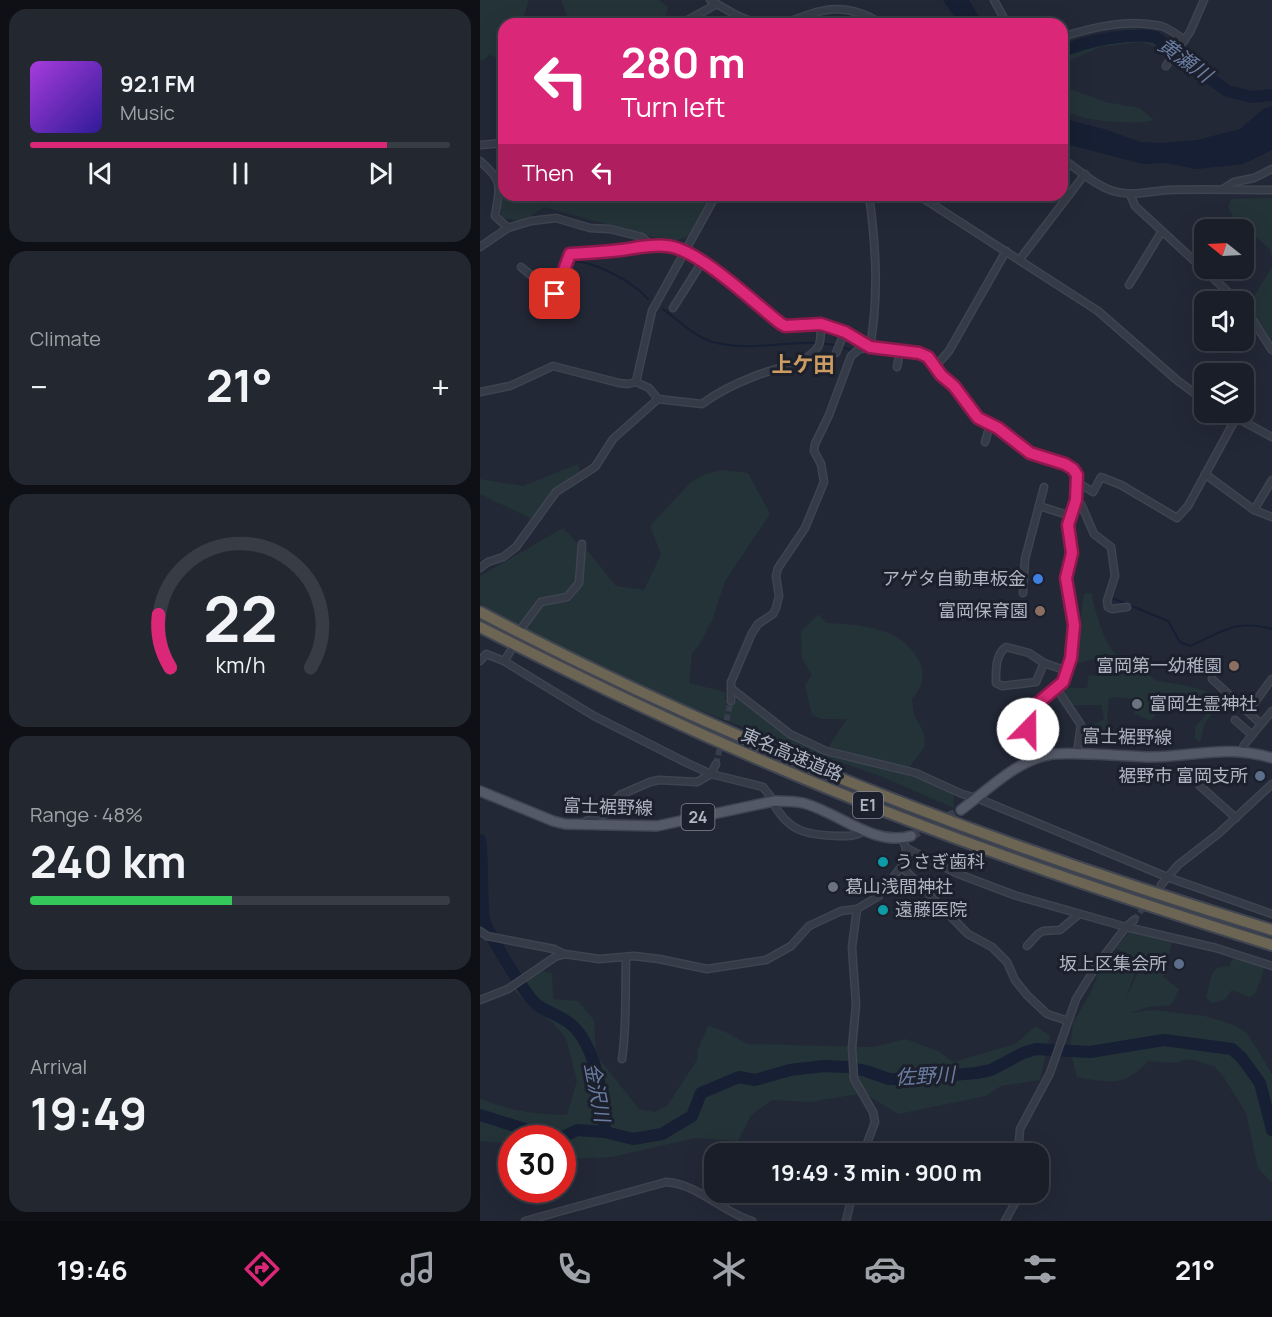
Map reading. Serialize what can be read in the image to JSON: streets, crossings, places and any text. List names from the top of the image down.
{
  "streets": {
    "highway": ["東名高速道路", "E1"],
    "main road": ["富士裾野線", "24"]
  },
  "districts": ["上ケ田"],
  "water": ["黄瀬川", "佐野川", "金沢川"],
  "places": [
    "アゲタ自動車板金",
    "富岡保育園",
    "富岡第一幼稚園",
    "富岡生霊神社",
    "裾野市 富岡支所",
    "うさぎ歯科",
    "葛山浅間神社",
    "遠藤医院",
    "坂上区集会所"
  ],
  "north": "left",
  "page": {
    "turn": ["280 m", "Turn left"],
    "song": ["92.1 FM", "Music"],
    "then": "Then",
    "tile": [
      "Climate",
      ["Range · 48%", "240 km"],
      ["Arrival", "19:49"]
    ],
    "heat": ["−", "21°", "+"],
    "limit": "30",
    "trip": "19:49 · 3 min · 900 m",
    "tabs": ["19:46", "21°"],
    "gauge": ["22", "km/h"]
  }
}
